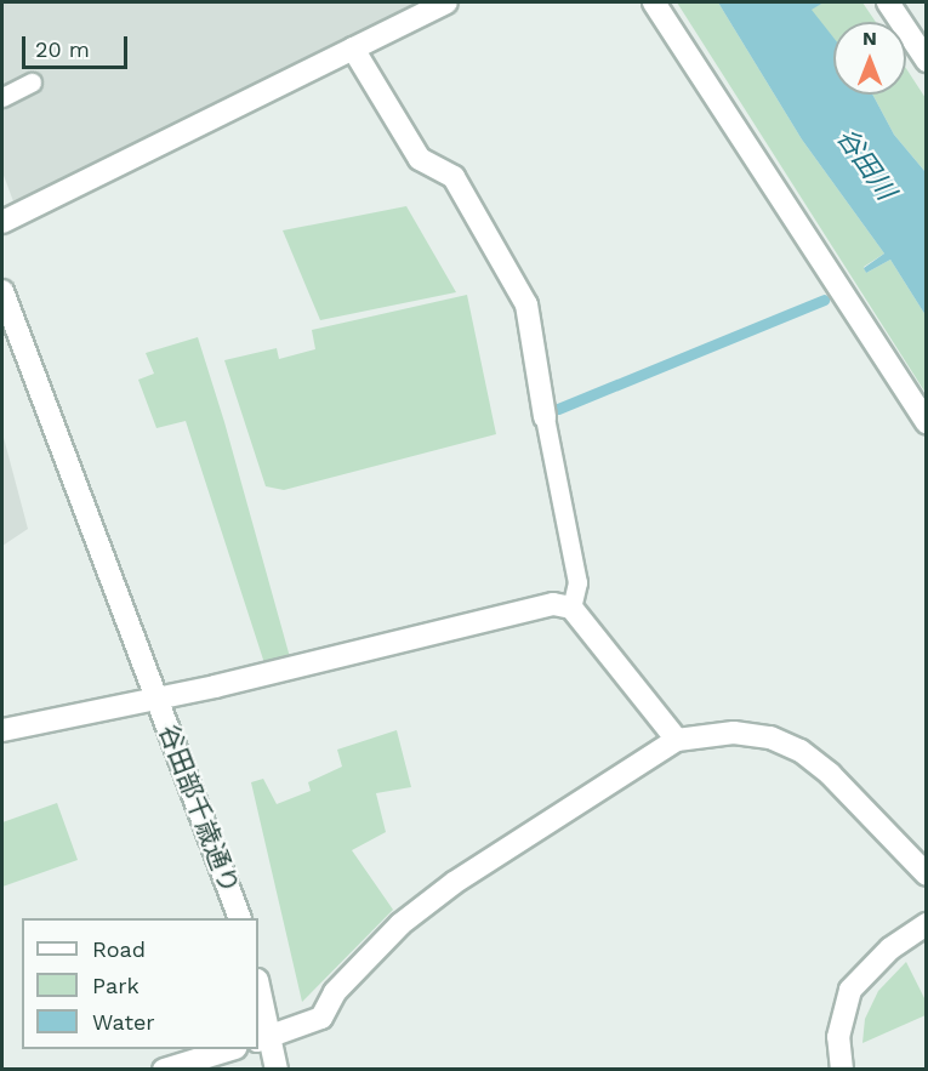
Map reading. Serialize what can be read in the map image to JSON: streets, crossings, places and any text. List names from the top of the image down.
{
  "streets": {
    "street": ["谷田部千歳通り"]
  },
  "water": ["谷田川"],
  "legend": ["Road", "Park", "Water"],
  "scale_bar": "20 m",
  "north": "top"
}
